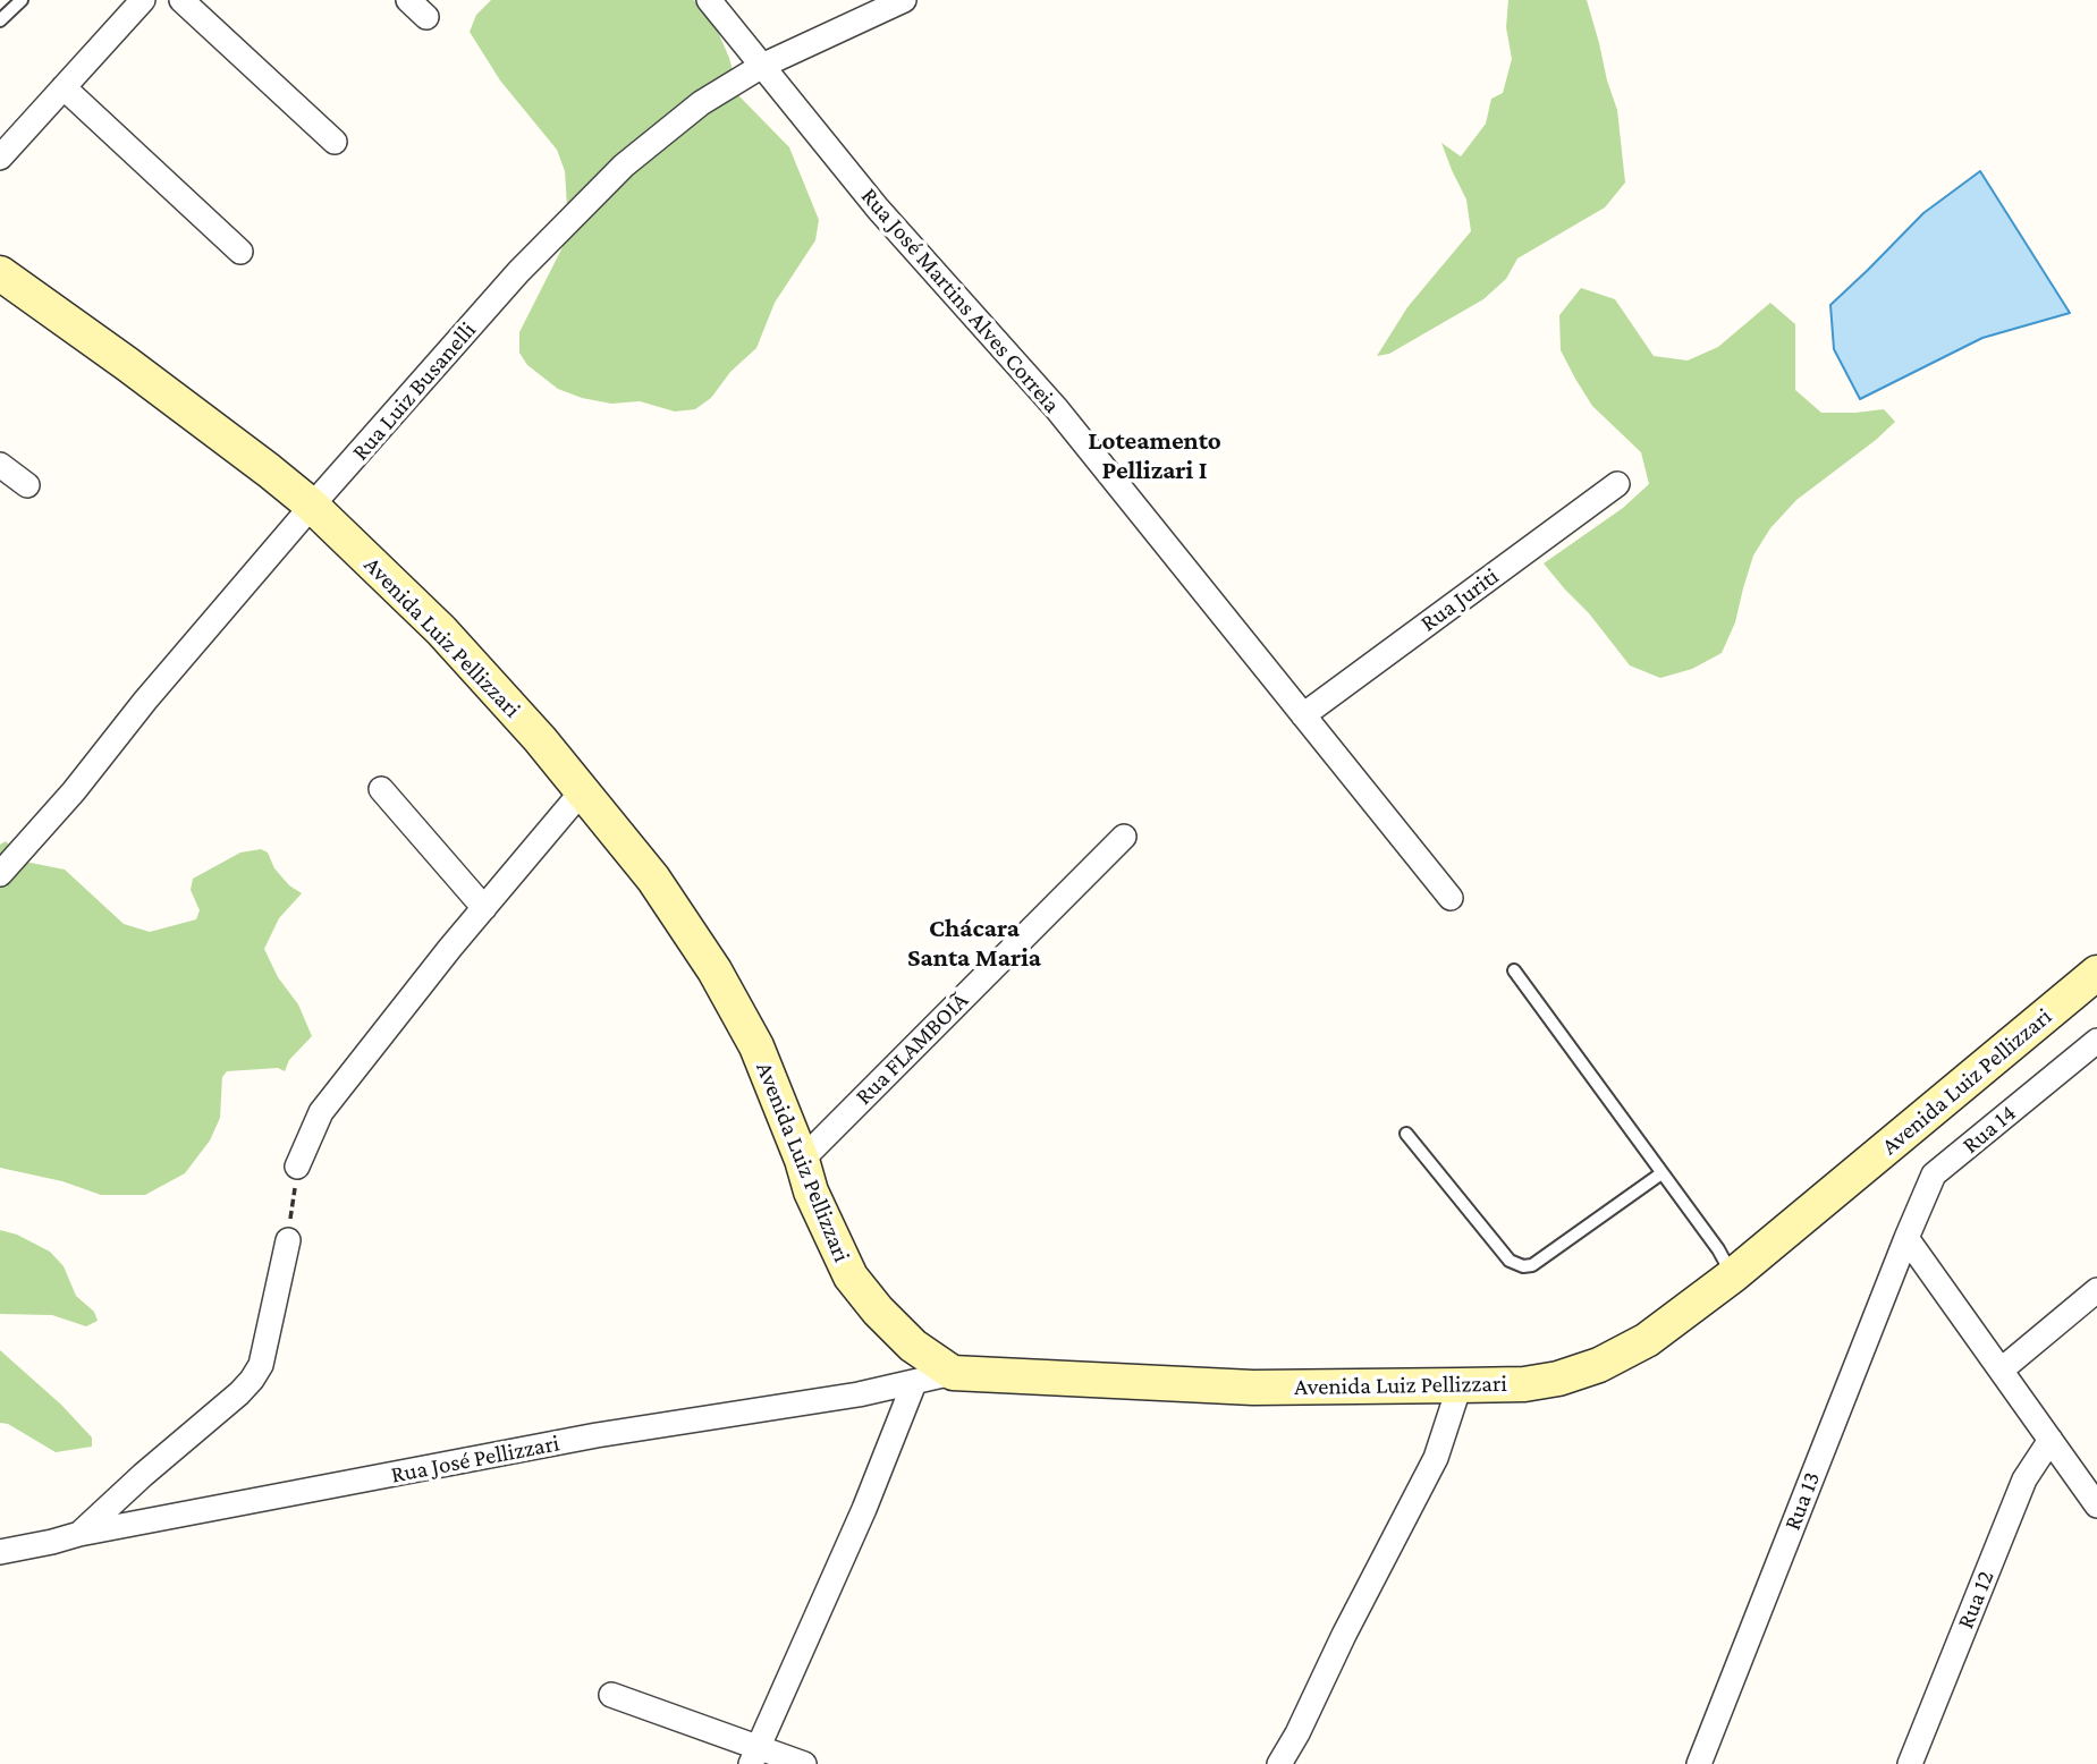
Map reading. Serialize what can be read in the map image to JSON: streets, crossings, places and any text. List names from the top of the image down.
{
  "streets": {
    "main road": ["Avenida Luiz Pellizzari"],
    "street": [
      "Rua José Martins Alves Correia",
      "Rua Luiz Busanelli",
      "Rua Juriti",
      "Rua FLAMBOIÃ",
      "Rua 14",
      "Rua José Pellizzari",
      "Rua 13",
      "Rua 12"
    ]
  },
  "crossings": [
    ["Rua José Martins Alves Correia", "Rua Luiz Busanelli"],
    ["Rua José Martins Alves Correia", "Rua Juriti"],
    ["Rua Luiz Busanelli", "Avenida Luiz Pellizzari"],
    ["Avenida Luiz Pellizzari", "Rua FLAMBOIÃ"],
    ["Avenida Luiz Pellizzari", "Rua José Pellizzari"],
    ["Rua 14", "Rua 13"]
  ],
  "districts": ["Loteamento Pellizari I", "Chácara Santa Maria"]
}
